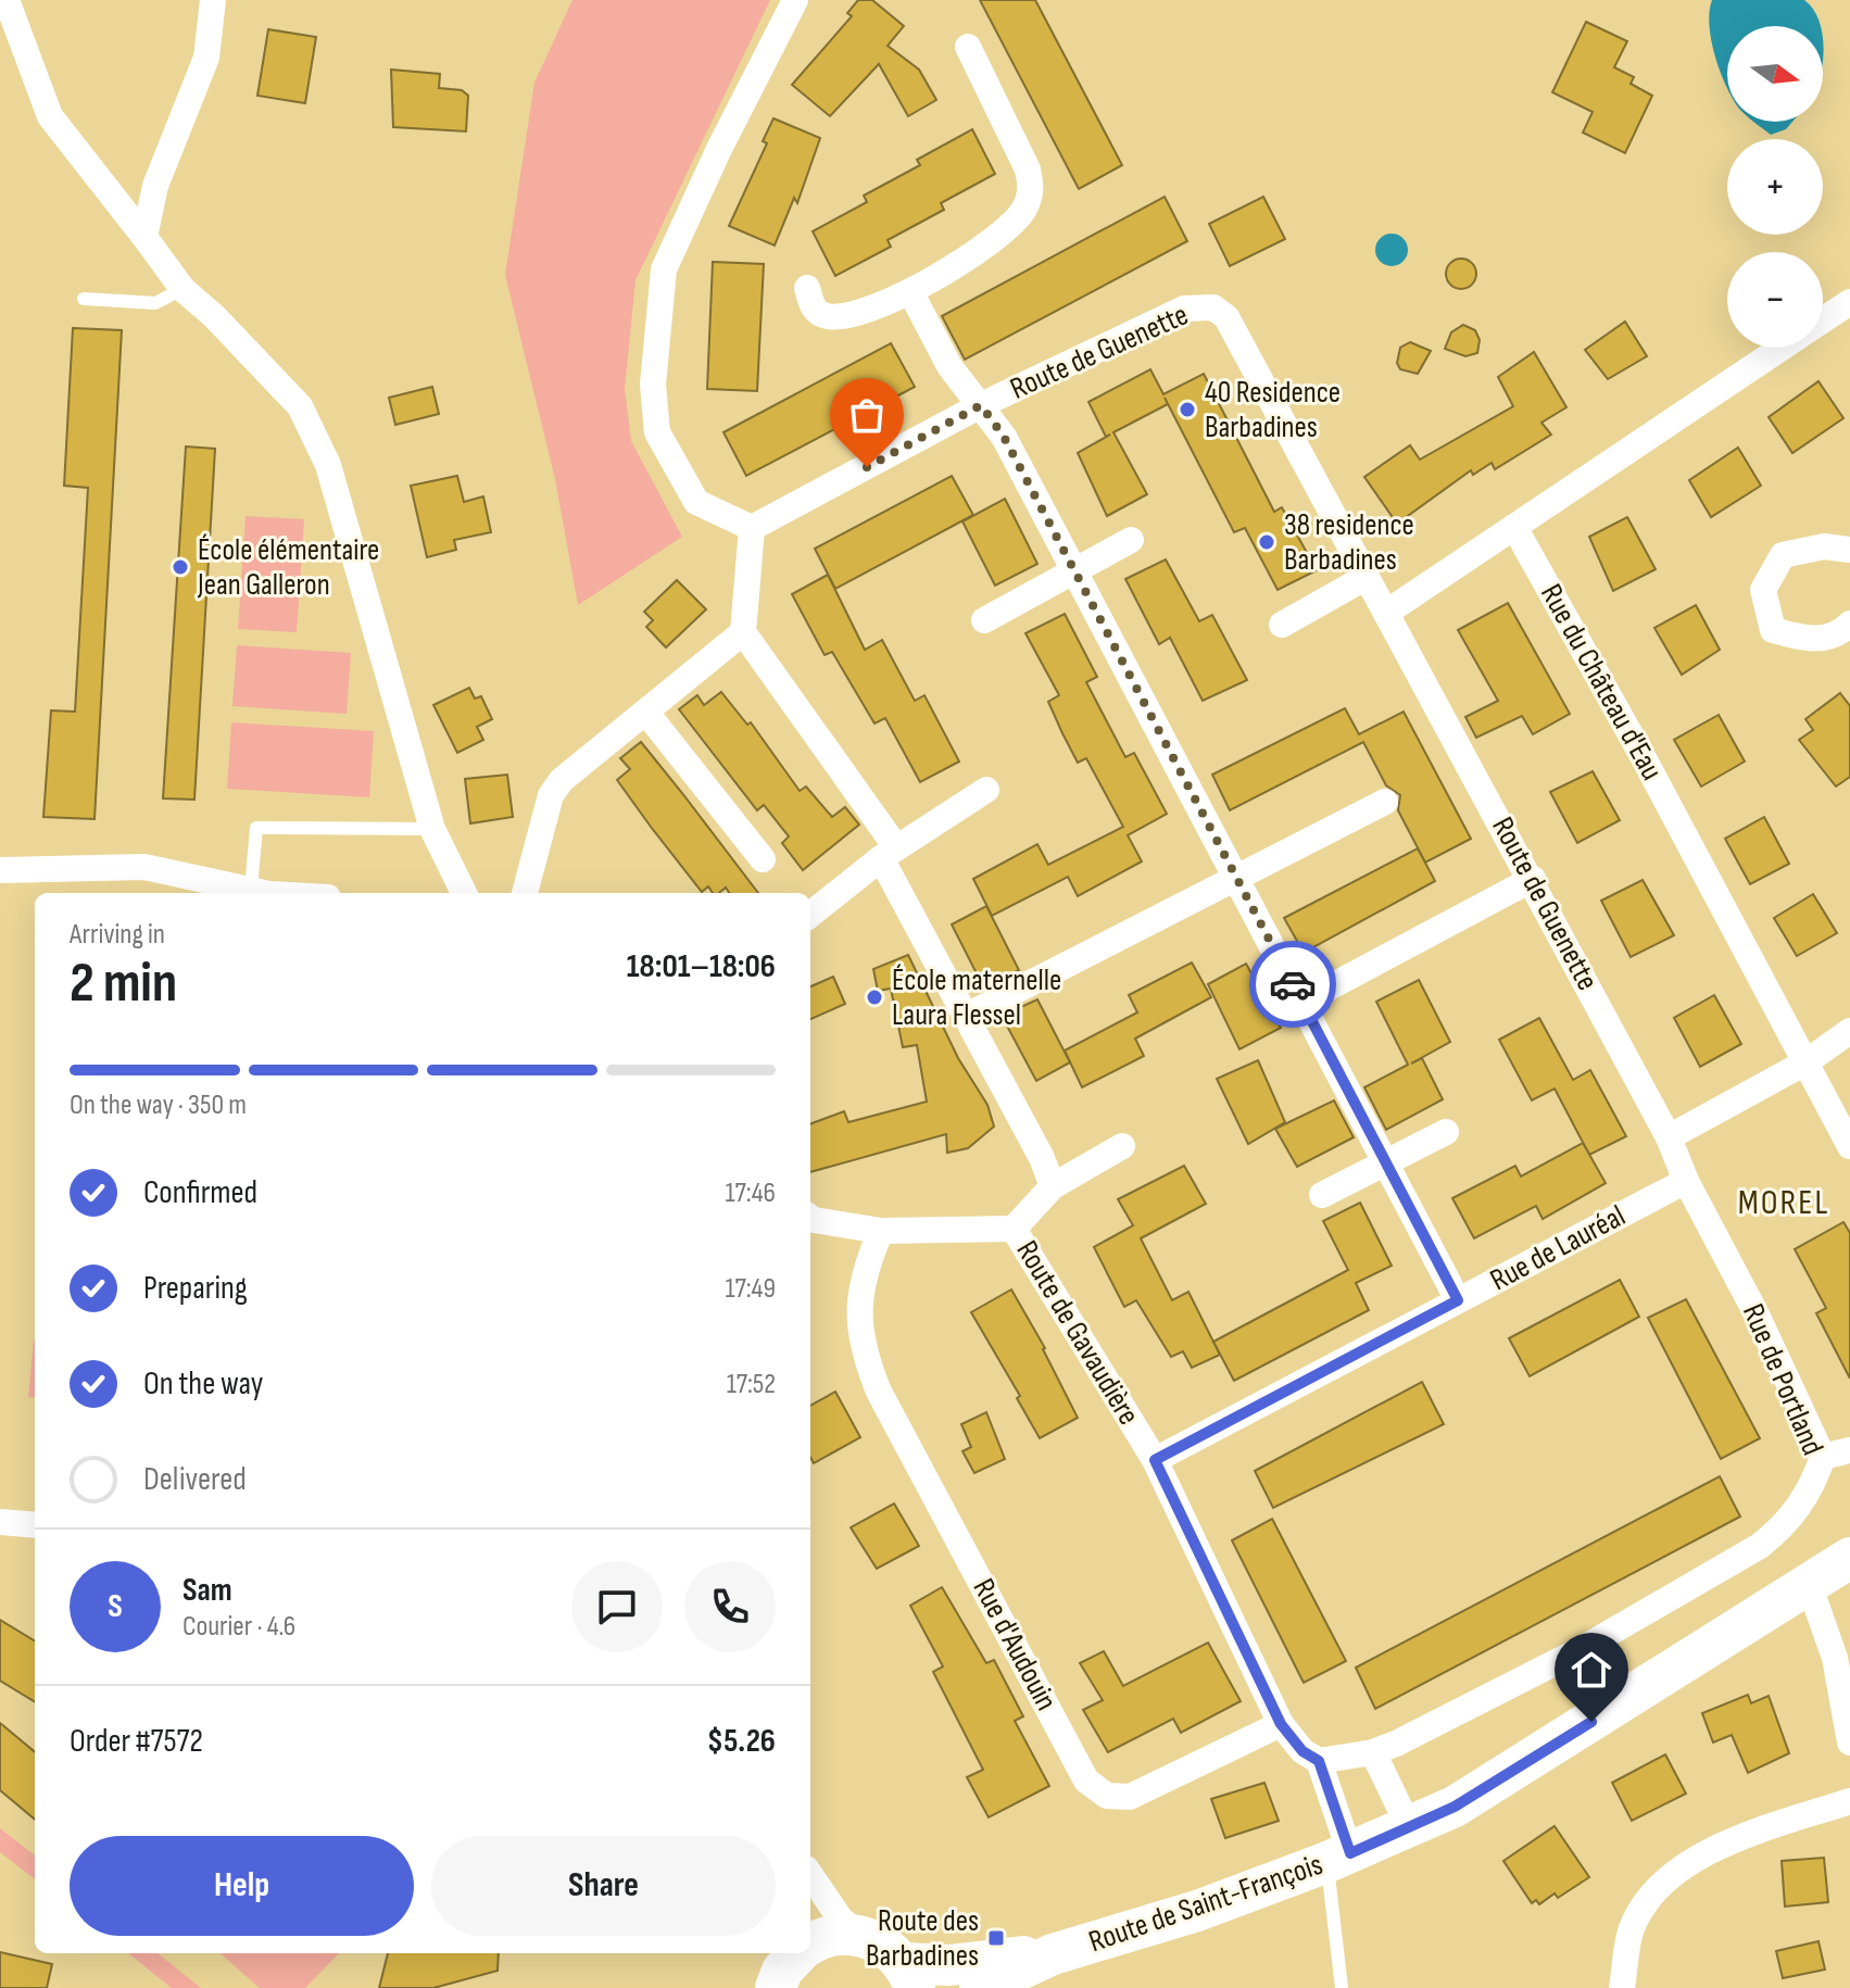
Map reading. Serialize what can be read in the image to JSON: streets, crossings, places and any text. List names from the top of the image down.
{
  "streets": {
    "main road": ["Route de Saint-François"],
    "street": [
      "Route de Guenette",
      "Rue du Château d'Eau",
      "Rue de Lauréal",
      "Route de Gavaudière",
      "Rue de Portland",
      "Rue d'Audouin"
    ]
  },
  "crossings": [
    ["Rue de Lauréal", "Route de Gavaudière"],
    ["Rue de Lauréal", "Rue de Portland"],
    ["Route de Gavaudière", "Rue de Portland"],
    ["Route de Gavaudière", "Rue d'Audouin"],
    ["Route de Gavaudière", "Route de Saint-François"]
  ],
  "districts": ["MOREL"],
  "places": {
    "other": [
      "40 Residence Barbadines",
      "38 residence Barbadines",
      "École élémentaire Jean Galleron",
      "École maternelle Laura Flessel"
    ],
    "transit": ["Route des Barbadines"]
  },
  "north": "right",
  "page": {
    "map_buttons": ["+", "−"],
    "heading": ["2 min", "Arriving in", "18:01–18:06"],
    "panel": [
      "Sam",
      "Courier · 4.6",
      "Order #7572",
      "$5.26"
    ],
    "bar": "On the way · 350 m",
    "list": [
      ["Confirmed", "17:46"],
      ["Preparing", "17:49"],
      ["On the way", "17:52"],
      "Delivered"
    ],
    "round": "S",
    "buttons": ["Help", "Share"]
  }
}
